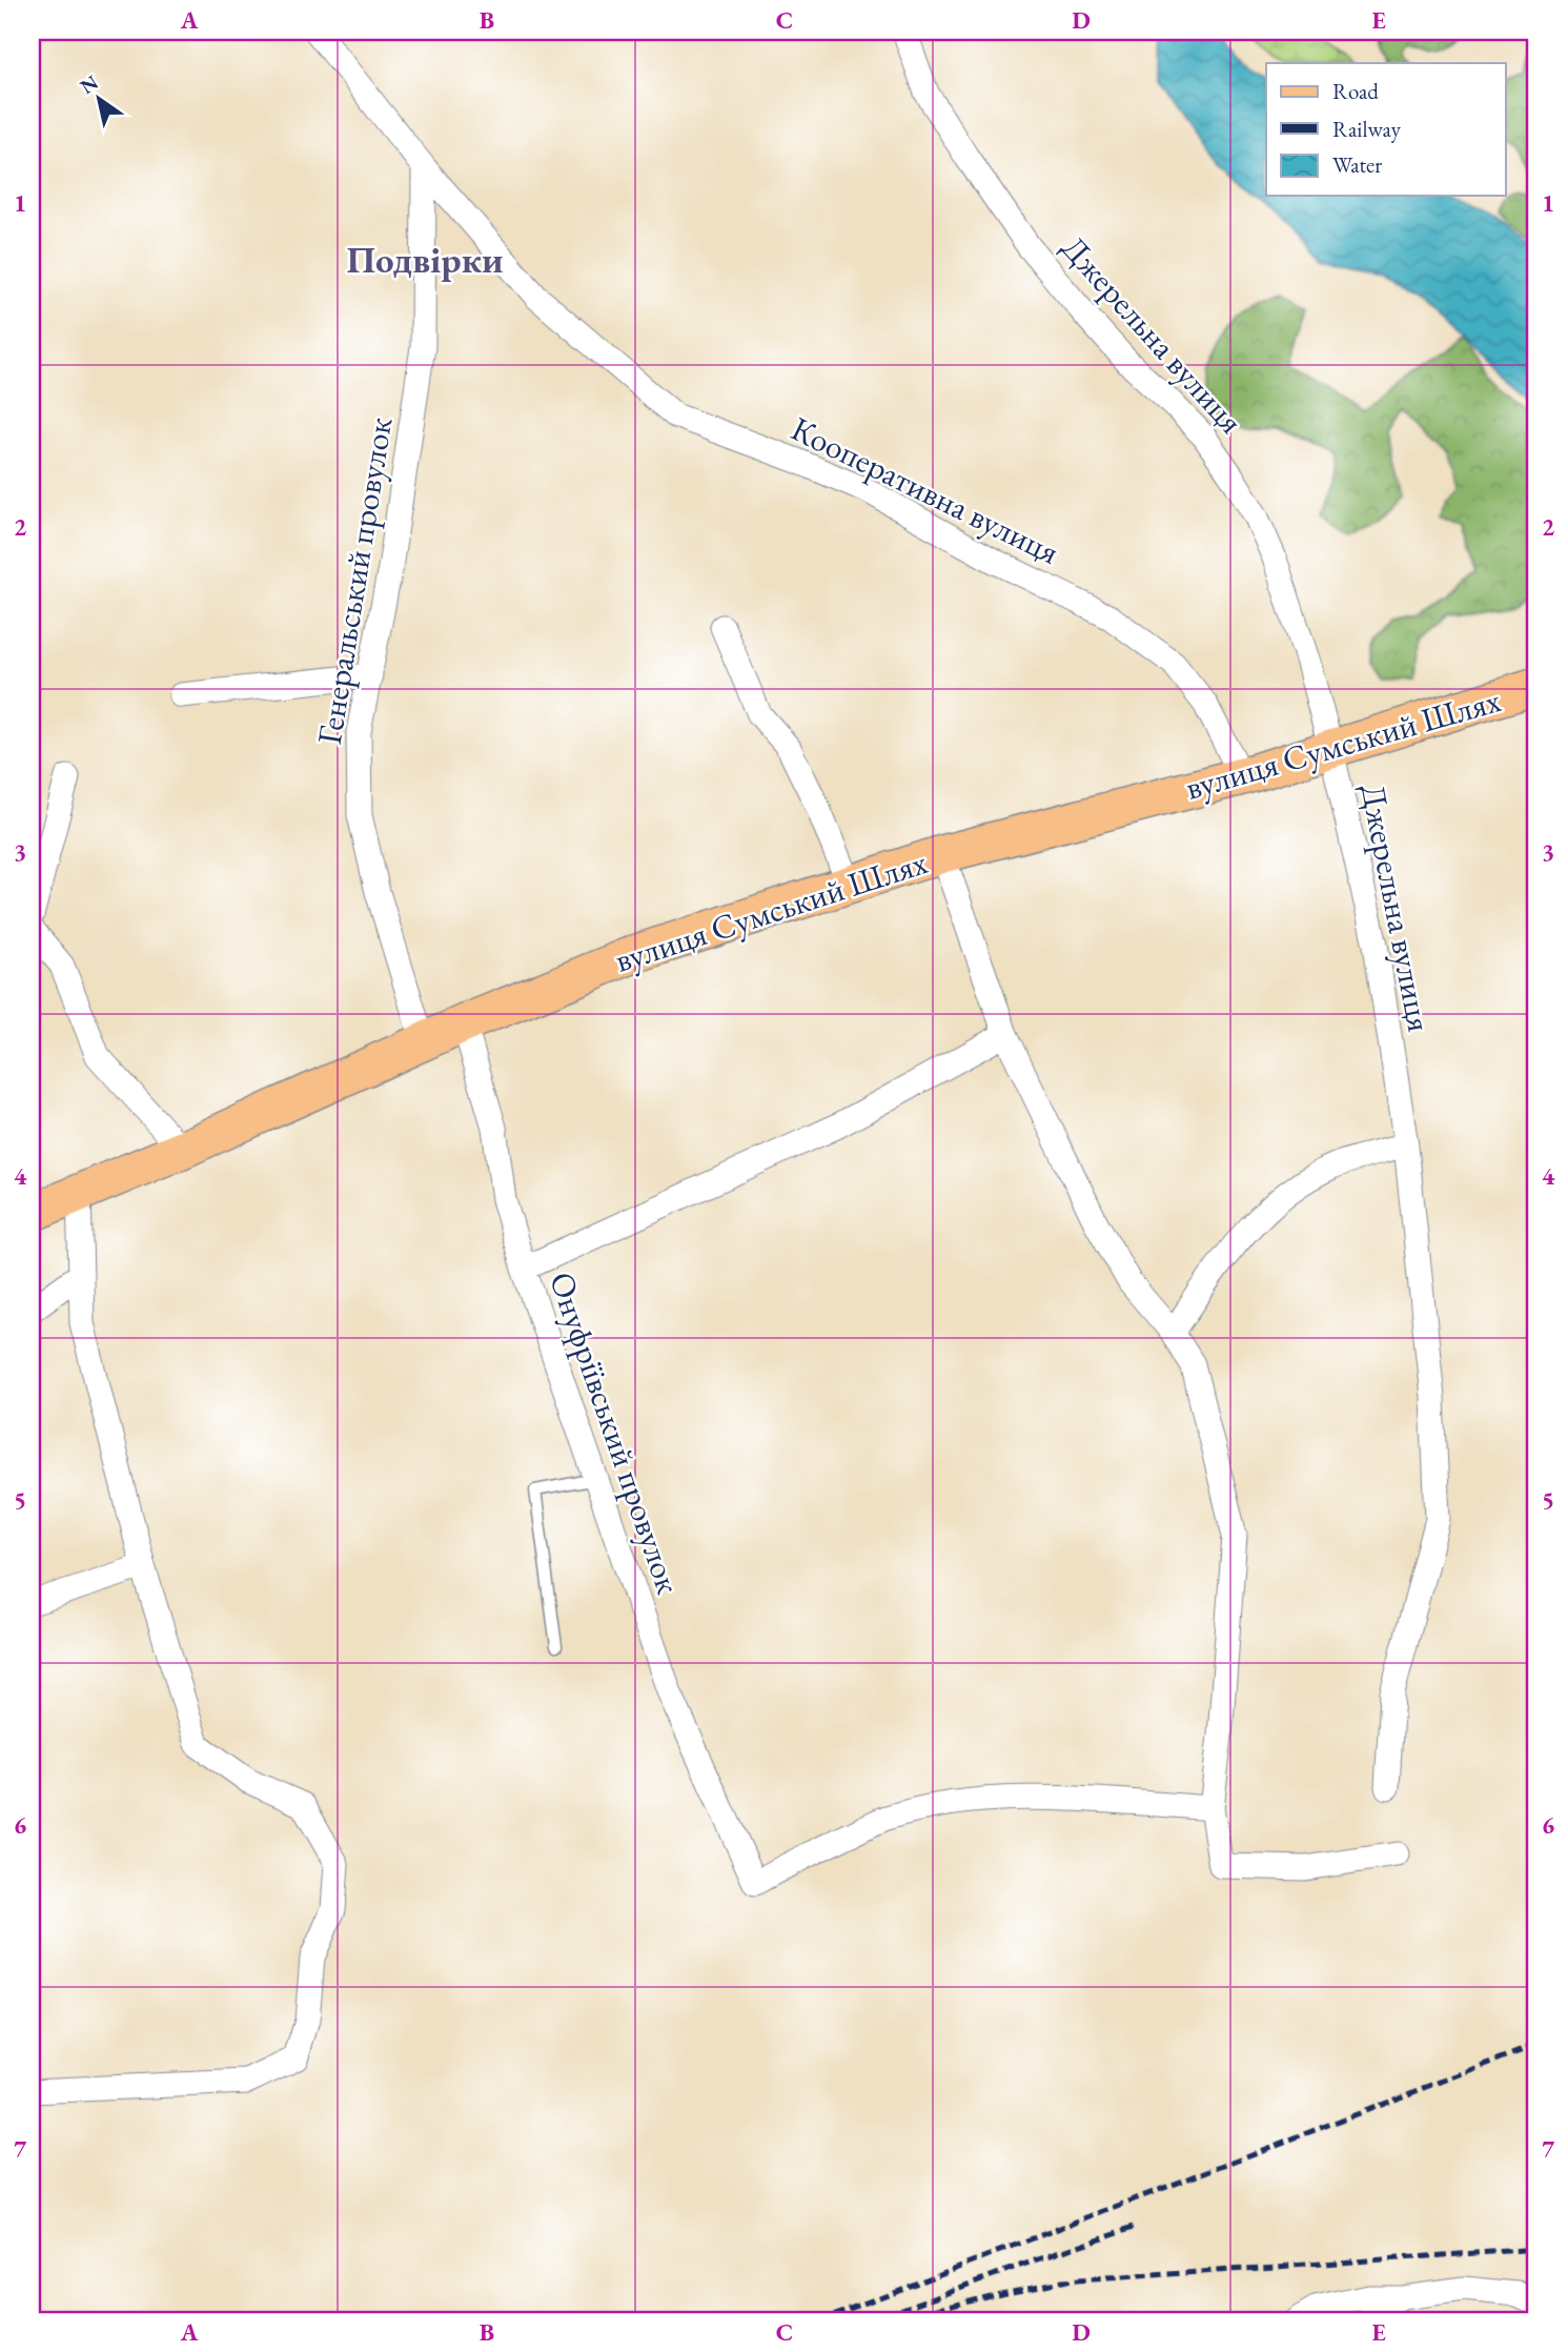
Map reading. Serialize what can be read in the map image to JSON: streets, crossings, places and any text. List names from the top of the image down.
{
  "streets": {
    "main road": ["вулиця Сумський Шлях"],
    "street": [
      "Джерельна вулиця",
      "Кооперативна вулиця",
      "Генеральський провулок",
      "Онуфріївський провулок"
    ]
  },
  "crossings": [
    ["Джерельна вулиця", "вулиця Сумський Шлях"],
    ["Кооперативна вулиця", "Генеральський провулок"],
    ["Кооперативна вулиця", "вулиця Сумський Шлях"],
    ["Генеральський провулок", "вулиця Сумський Шлях"],
    ["вулиця Сумський Шлях", "Онуфріївський провулок"]
  ],
  "districts": ["Подвірки"],
  "legend": ["Road", "Railway", "Water"],
  "north": "top left",
  "grid": {
    "columns": [
      "A",
      "B",
      "C",
      "D",
      "E"
    ],
    "rows": [
      "1",
      "2",
      "3",
      "4",
      "5",
      "6",
      "7"
    ]
  }
}
